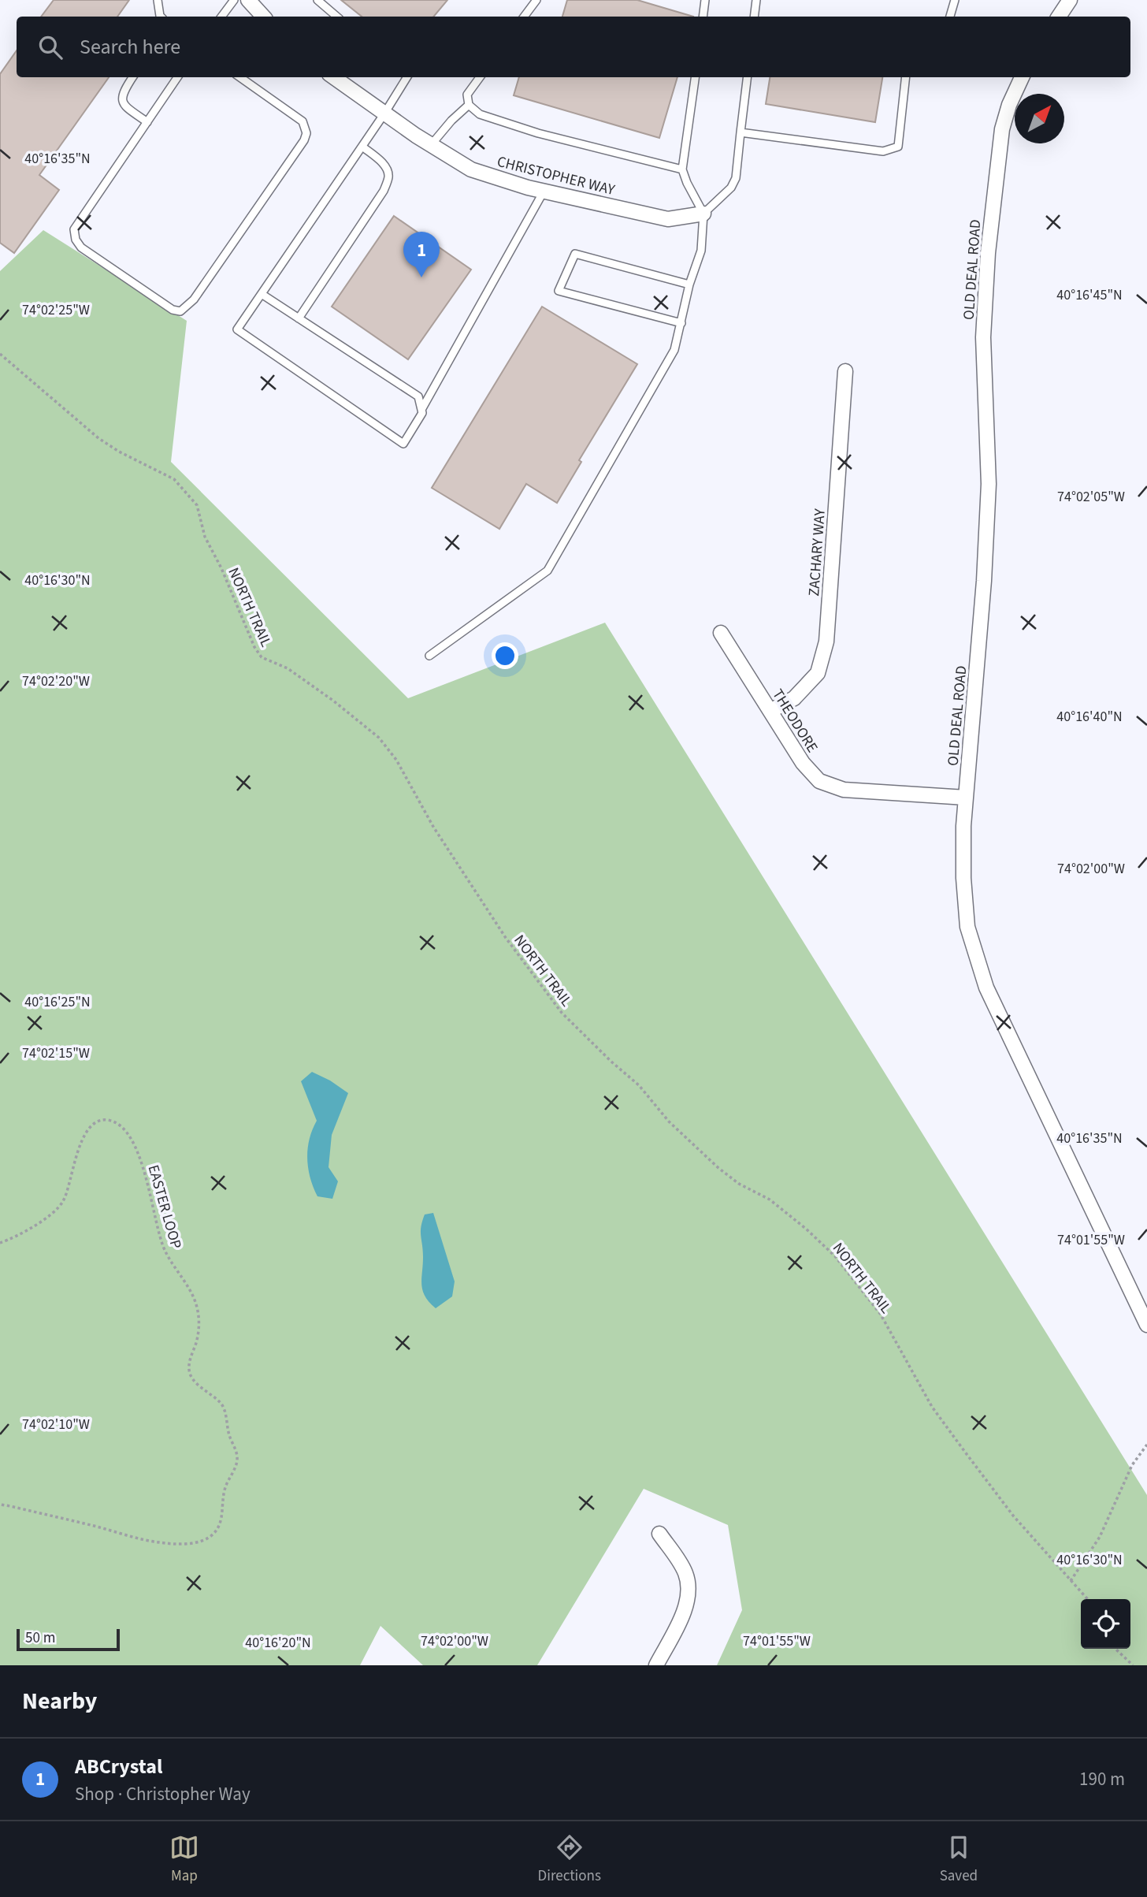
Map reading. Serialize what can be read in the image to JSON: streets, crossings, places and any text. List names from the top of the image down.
{
  "streets": {
    "street": [
      "CHRISTOPHER WAY",
      "OLD DEAL ROAD",
      "ZACHARY WAY",
      "THEODORE"
    ],
    "path": ["NORTH TRAIL", "EASTER LOOP"]
  },
  "crossings": [
    ["OLD DEAL ROAD", "THEODORE"],
    ["ZACHARY WAY", "THEODORE"]
  ],
  "scale_bar": "50 m",
  "north": "top right",
  "page": {
    "search": "Search here",
    "pins": "1",
    "scale": "50 m",
    "heading": "Nearby",
    "list": [
      {
        "mark": "1",
        "name": "ABCrystal",
        "note": "Shop · Christopher Way",
        "value": "190 m"
      }
    ],
    "nav": ["Map", "Directions", "Saved"]
  },
  "coordinates": [
    "40°16'35\"N",
    "40°16'45\"N",
    "74°02'25\"W",
    "74°02'05\"W",
    "40°16'30\"N",
    "74°02'20\"W",
    "40°16'40\"N",
    "74°02'00\"W",
    "40°16'25\"N",
    "74°02'15\"W",
    "74°01'55\"W",
    "74°02'10\"W",
    "40°16'20\"N"
  ]
}
